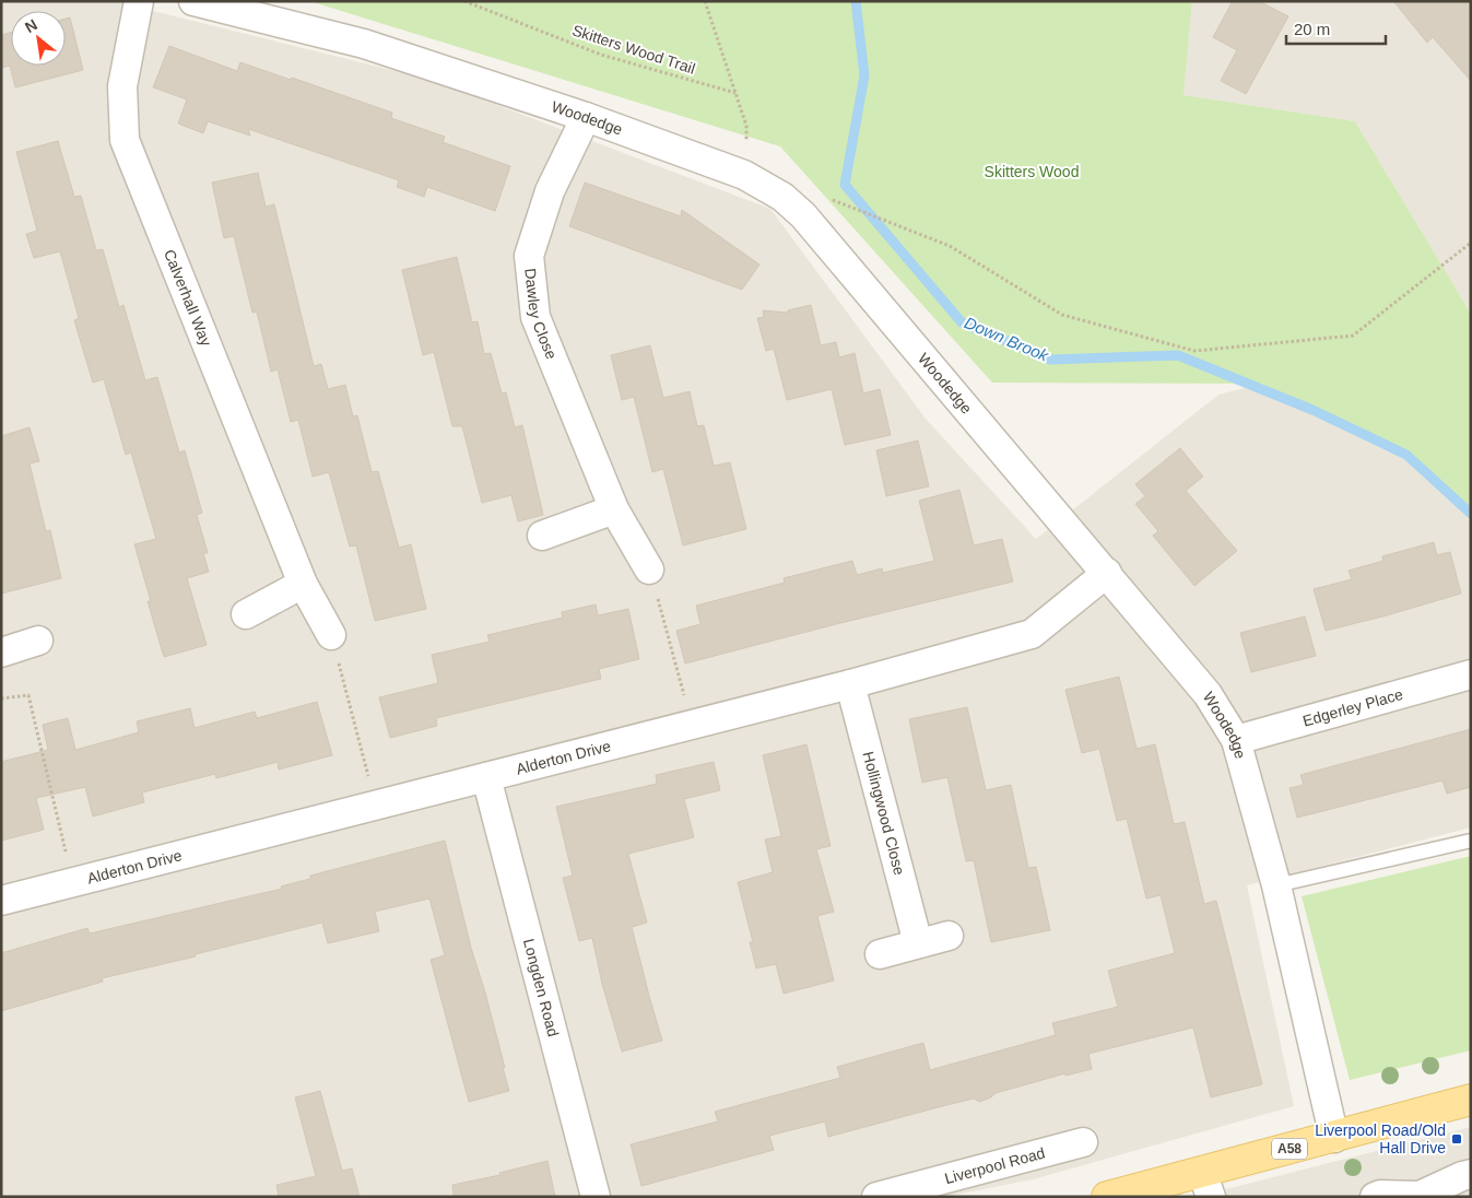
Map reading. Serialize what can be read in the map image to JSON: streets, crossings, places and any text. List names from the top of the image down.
{
  "streets": {
    "main road": ["A58"],
    "street": [
      "Woodedge",
      "Calverhall Way",
      "Dawley Close",
      "Edgerley Place",
      "Alderton Drive",
      "Hollingwood Close",
      "Longden Road",
      "Liverpool Road"
    ],
    "path": ["Skitters Wood Trail"]
  },
  "crossings": [
    ["Woodedge", "Dawley Close"],
    ["Woodedge", "Edgerley Place"],
    ["Woodedge", "Alderton Drive"],
    ["Woodedge", "A58"],
    ["Alderton Drive", "Hollingwood Close"],
    ["Alderton Drive", "Longden Road"]
  ],
  "water": ["Down Brook"],
  "parks": ["Skitters Wood"],
  "places": {
    "transit": ["Liverpool Road/Old Hall Drive"]
  },
  "scale_bar": "20 m",
  "north": "top left"
}
